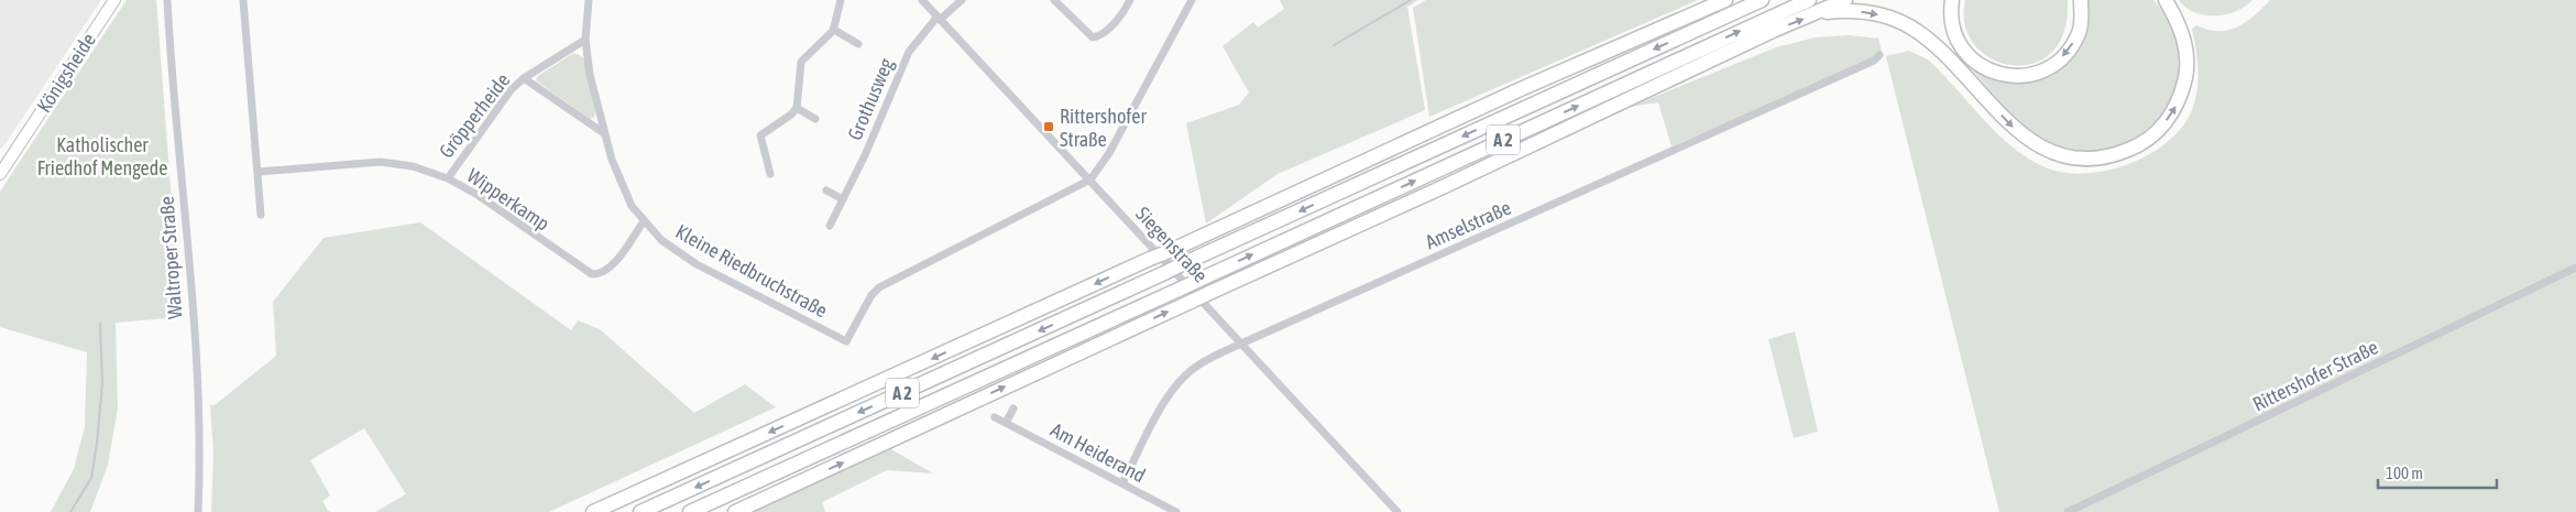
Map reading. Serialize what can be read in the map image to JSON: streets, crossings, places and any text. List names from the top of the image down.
{
  "streets": {
    "highway": ["A 2"],
    "main road": ["Königsheide"],
    "street": [
      "Grothusweg",
      "Gröpperheide",
      "Wipperkamp",
      "Amselstraße",
      "Siegenstraße",
      "Waltroper Straße",
      "Kleine Riedbruchstraße",
      "Rittershofer Straße",
      "Am Heiderand"
    ]
  },
  "crossings": [
    ["Grothusweg", "Siegenstraße"],
    ["Gröpperheide", "Wipperkamp"],
    ["Gröpperheide", "Kleine Riedbruchstraße"],
    ["Wipperkamp", "Kleine Riedbruchstraße"],
    ["Amselstraße", "Siegenstraße"],
    ["Amselstraße", "Am Heiderand"],
    ["Siegenstraße", "Kleine Riedbruchstraße"]
  ],
  "parks": ["Katholischer Friedhof Mengede"],
  "places": {
    "transit": ["Rittershofer Straße"]
  },
  "scale_bar": "100 m"
}
